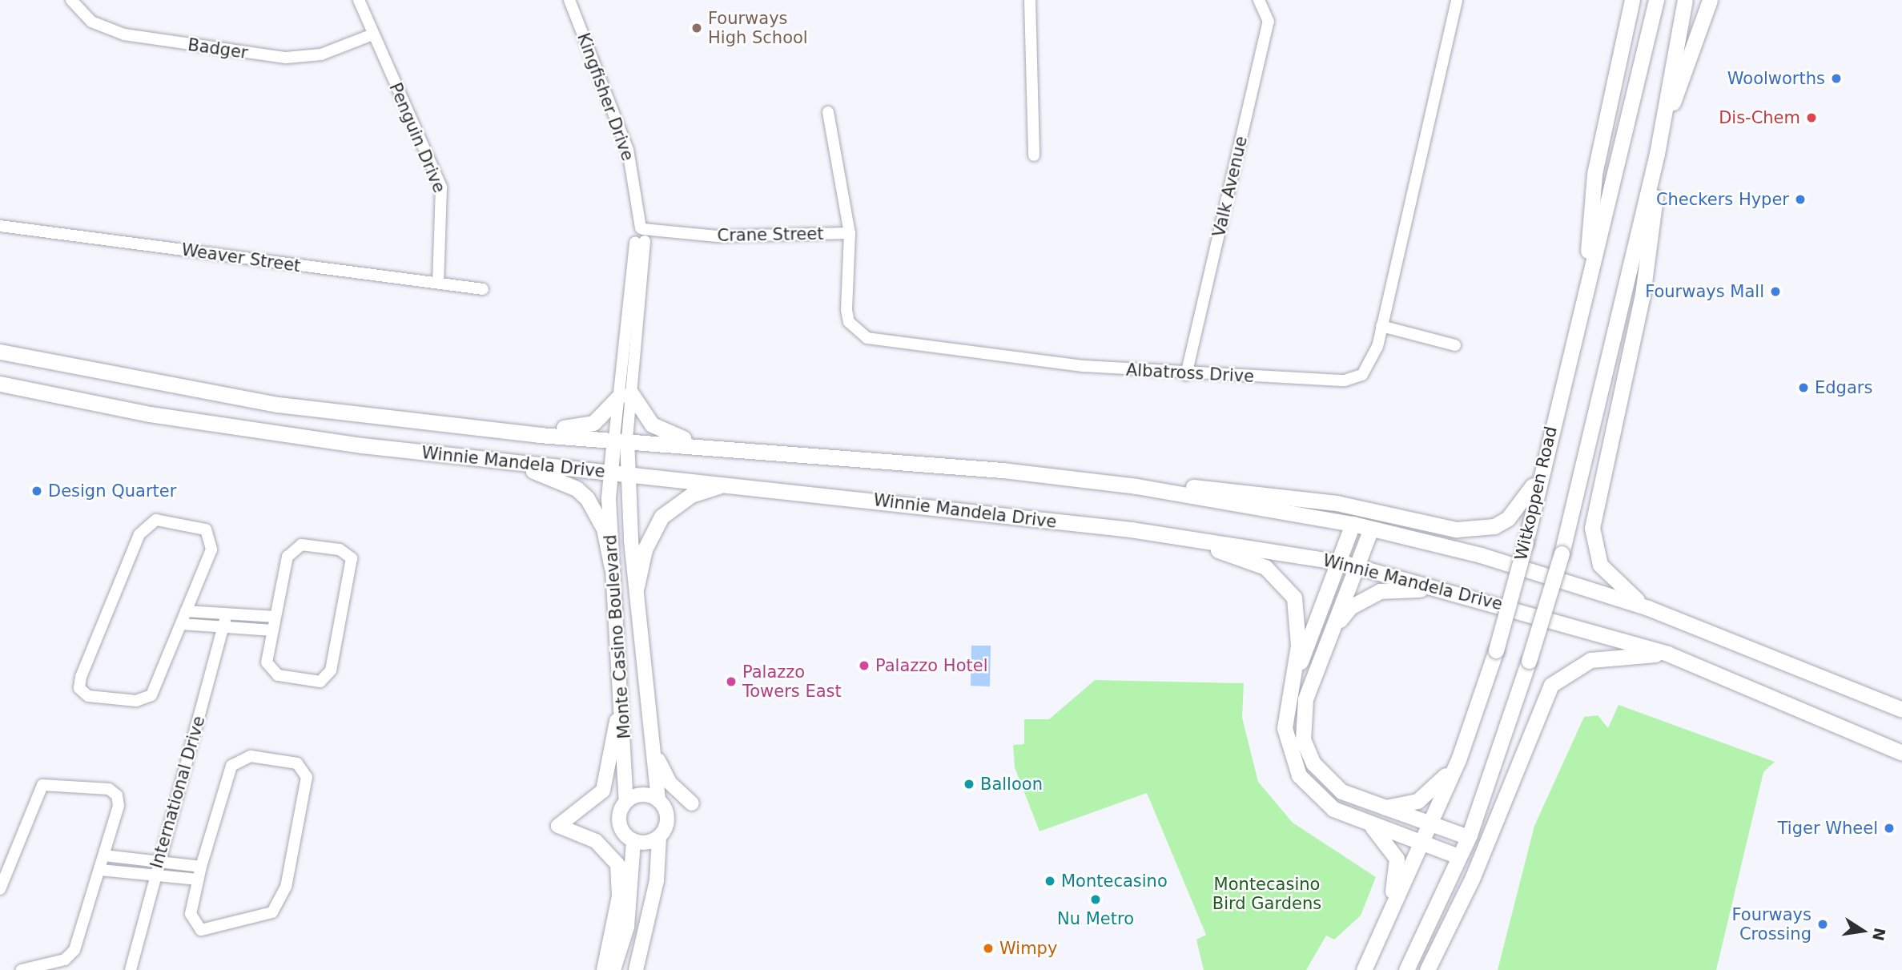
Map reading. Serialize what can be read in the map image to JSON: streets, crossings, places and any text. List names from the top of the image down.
{
  "streets": {
    "main road": ["Winnie Mandela Drive", "Witkoppen Road"],
    "street": [
      "Badger",
      "Kingfisher Drive",
      "Penguin Drive",
      "Valk Avenue",
      "Crane Street",
      "Weaver Street",
      "Albatross Drive",
      "Monte Casino Boulevard",
      "International Drive"
    ]
  },
  "crossings": [
    ["Badger", "Penguin Drive"],
    ["Kingfisher Drive", "Crane Street"],
    ["Kingfisher Drive", "Winnie Mandela Drive"],
    ["Kingfisher Drive", "Monte Casino Boulevard"],
    ["Penguin Drive", "Weaver Street"],
    ["Valk Avenue", "Albatross Drive"],
    ["Crane Street", "Albatross Drive"],
    ["Winnie Mandela Drive", "Monte Casino Boulevard"]
  ],
  "parks": ["Montecasino Bird Gardens"],
  "places": [
    "Fourways High School",
    "Woolworths",
    "Dis-Chem",
    "Checkers Hyper",
    "Fourways Mall",
    "Edgars",
    "Design Quarter",
    "Palazzo Hotel",
    "Palazzo Towers East",
    "Balloon",
    "Tiger Wheel",
    "Montecasino",
    "Nu Metro",
    "Fourways Crossing",
    "Wimpy"
  ],
  "north": "right"
}
